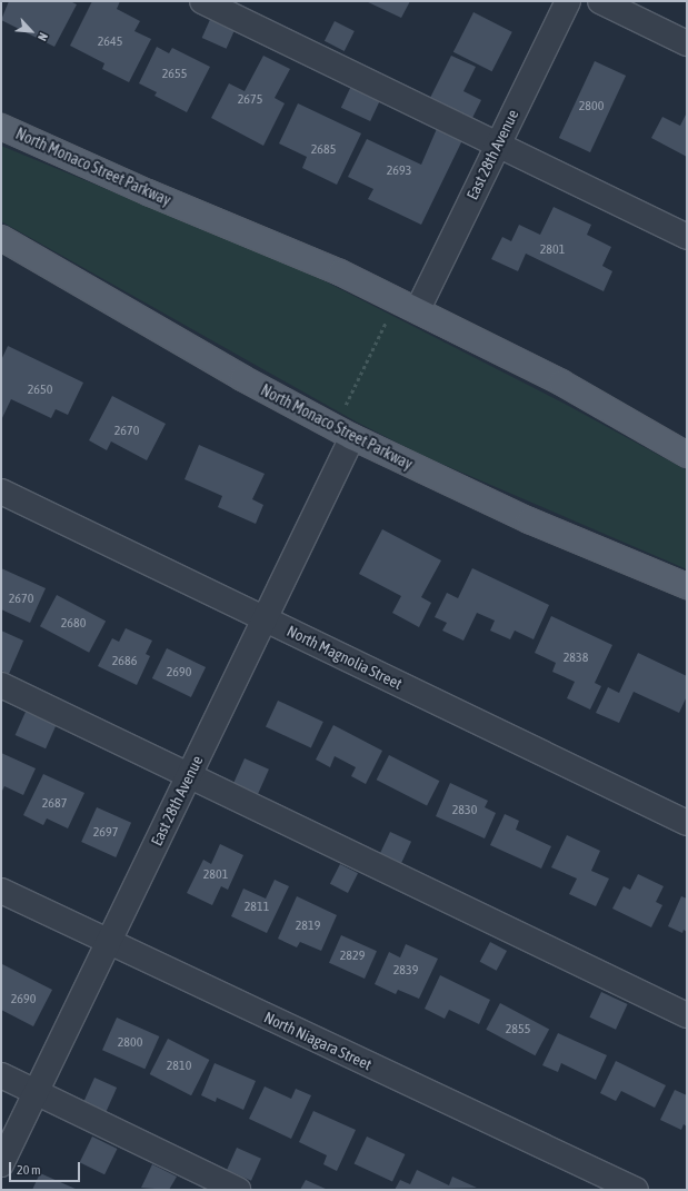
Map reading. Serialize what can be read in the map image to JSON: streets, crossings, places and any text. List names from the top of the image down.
{
  "streets": {
    "main road": ["North Monaco Street Parkway"],
    "street": ["East 28th Avenue", "North Magnolia Street", "North Niagara Street"]
  },
  "crossings": [
    ["East 28th Avenue", "North Monaco Street Parkway"],
    ["East 28th Avenue", "North Magnolia Street"],
    ["East 28th Avenue", "North Niagara Street"]
  ],
  "house_numbers": [
    "2645",
    "2655",
    "2675",
    "2800",
    "2685",
    "2693",
    "2801",
    "2650",
    "2670",
    "2670",
    "2680",
    "2838",
    "2686",
    "2690",
    "2687",
    "2830",
    "2697",
    "2801",
    "2811",
    "2819",
    "2829",
    "2839",
    "2690",
    "2855",
    "2800",
    "2810"
  ],
  "scale_bar": "20 m",
  "north": "bottom right"
}
